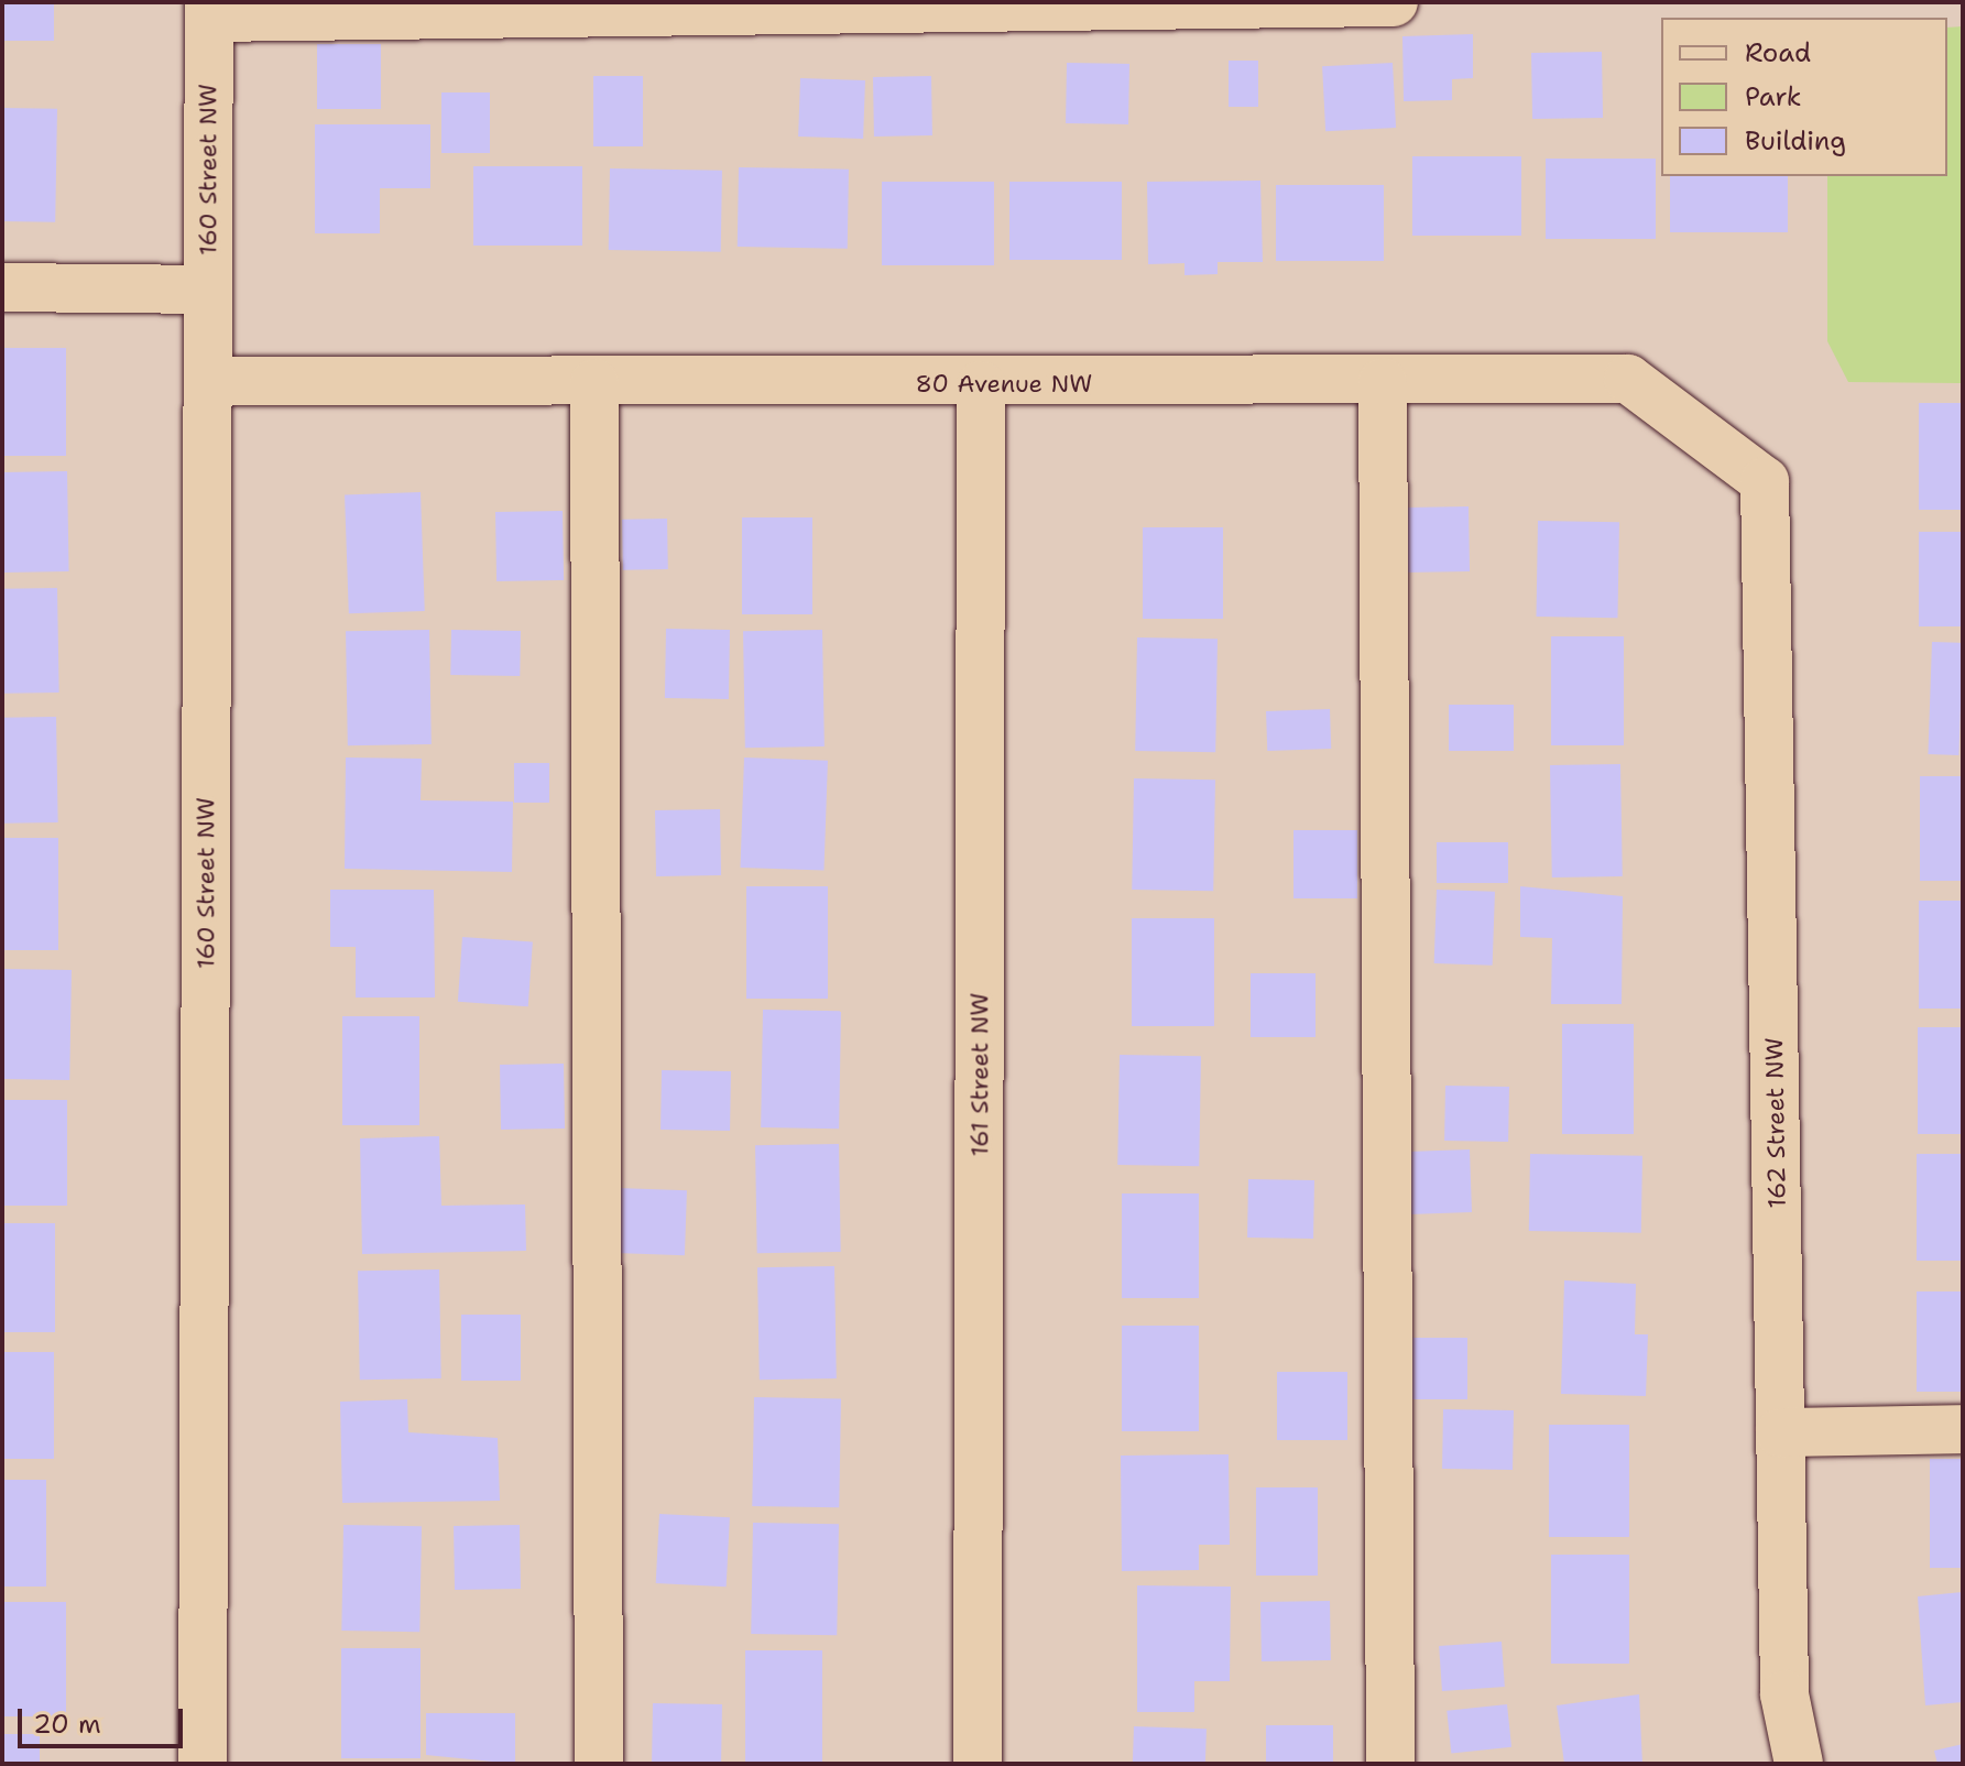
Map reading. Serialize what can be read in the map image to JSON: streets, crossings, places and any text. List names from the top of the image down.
{
  "streets": {
    "street": [
      "160 Street NW",
      "80 Avenue NW",
      "161 Street NW",
      "162 Street NW"
    ]
  },
  "crossings": [
    ["160 Street NW", "80 Avenue NW"],
    ["80 Avenue NW", "161 Street NW"],
    ["80 Avenue NW", "162 Street NW"]
  ],
  "legend": ["Road", "Park", "Building"],
  "scale_bar": "20 m"
}
